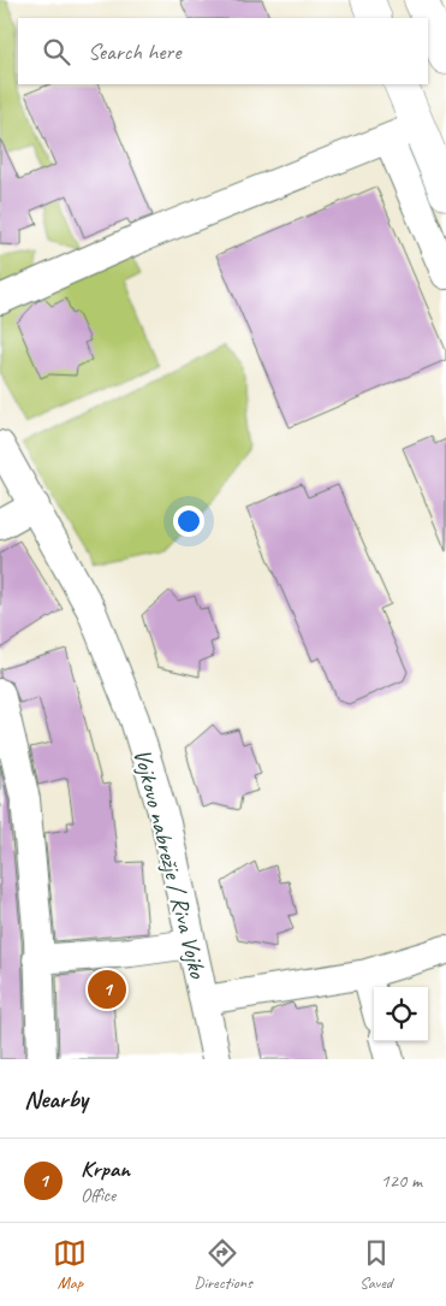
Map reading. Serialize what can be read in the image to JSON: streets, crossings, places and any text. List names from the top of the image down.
{
  "streets": {
    "street": ["Vojkovo nabrežje / Riva Vojko"]
  },
  "page": {
    "search": "Search here",
    "pins": "1",
    "heading": "Nearby",
    "list": [
      {
        "mark": "1",
        "name": "Krpan",
        "note": "Office",
        "value": "120 m"
      }
    ],
    "nav": ["Map", "Directions", "Saved"]
  }
}
